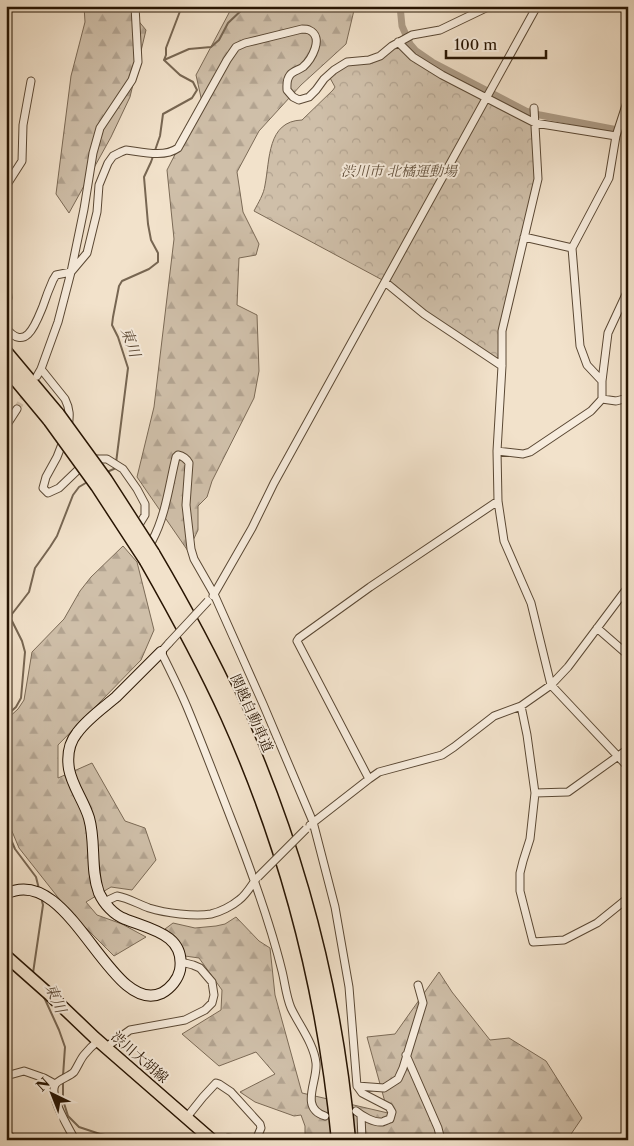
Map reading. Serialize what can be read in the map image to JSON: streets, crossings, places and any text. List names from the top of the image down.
{
  "streets": {
    "highway": ["関越自動車道"],
    "main road": ["渋川大胡線"]
  },
  "water": ["東川"],
  "parks": ["渋川市 北橘運動場"],
  "scale_bar": "100 m",
  "north": "top left"
}
